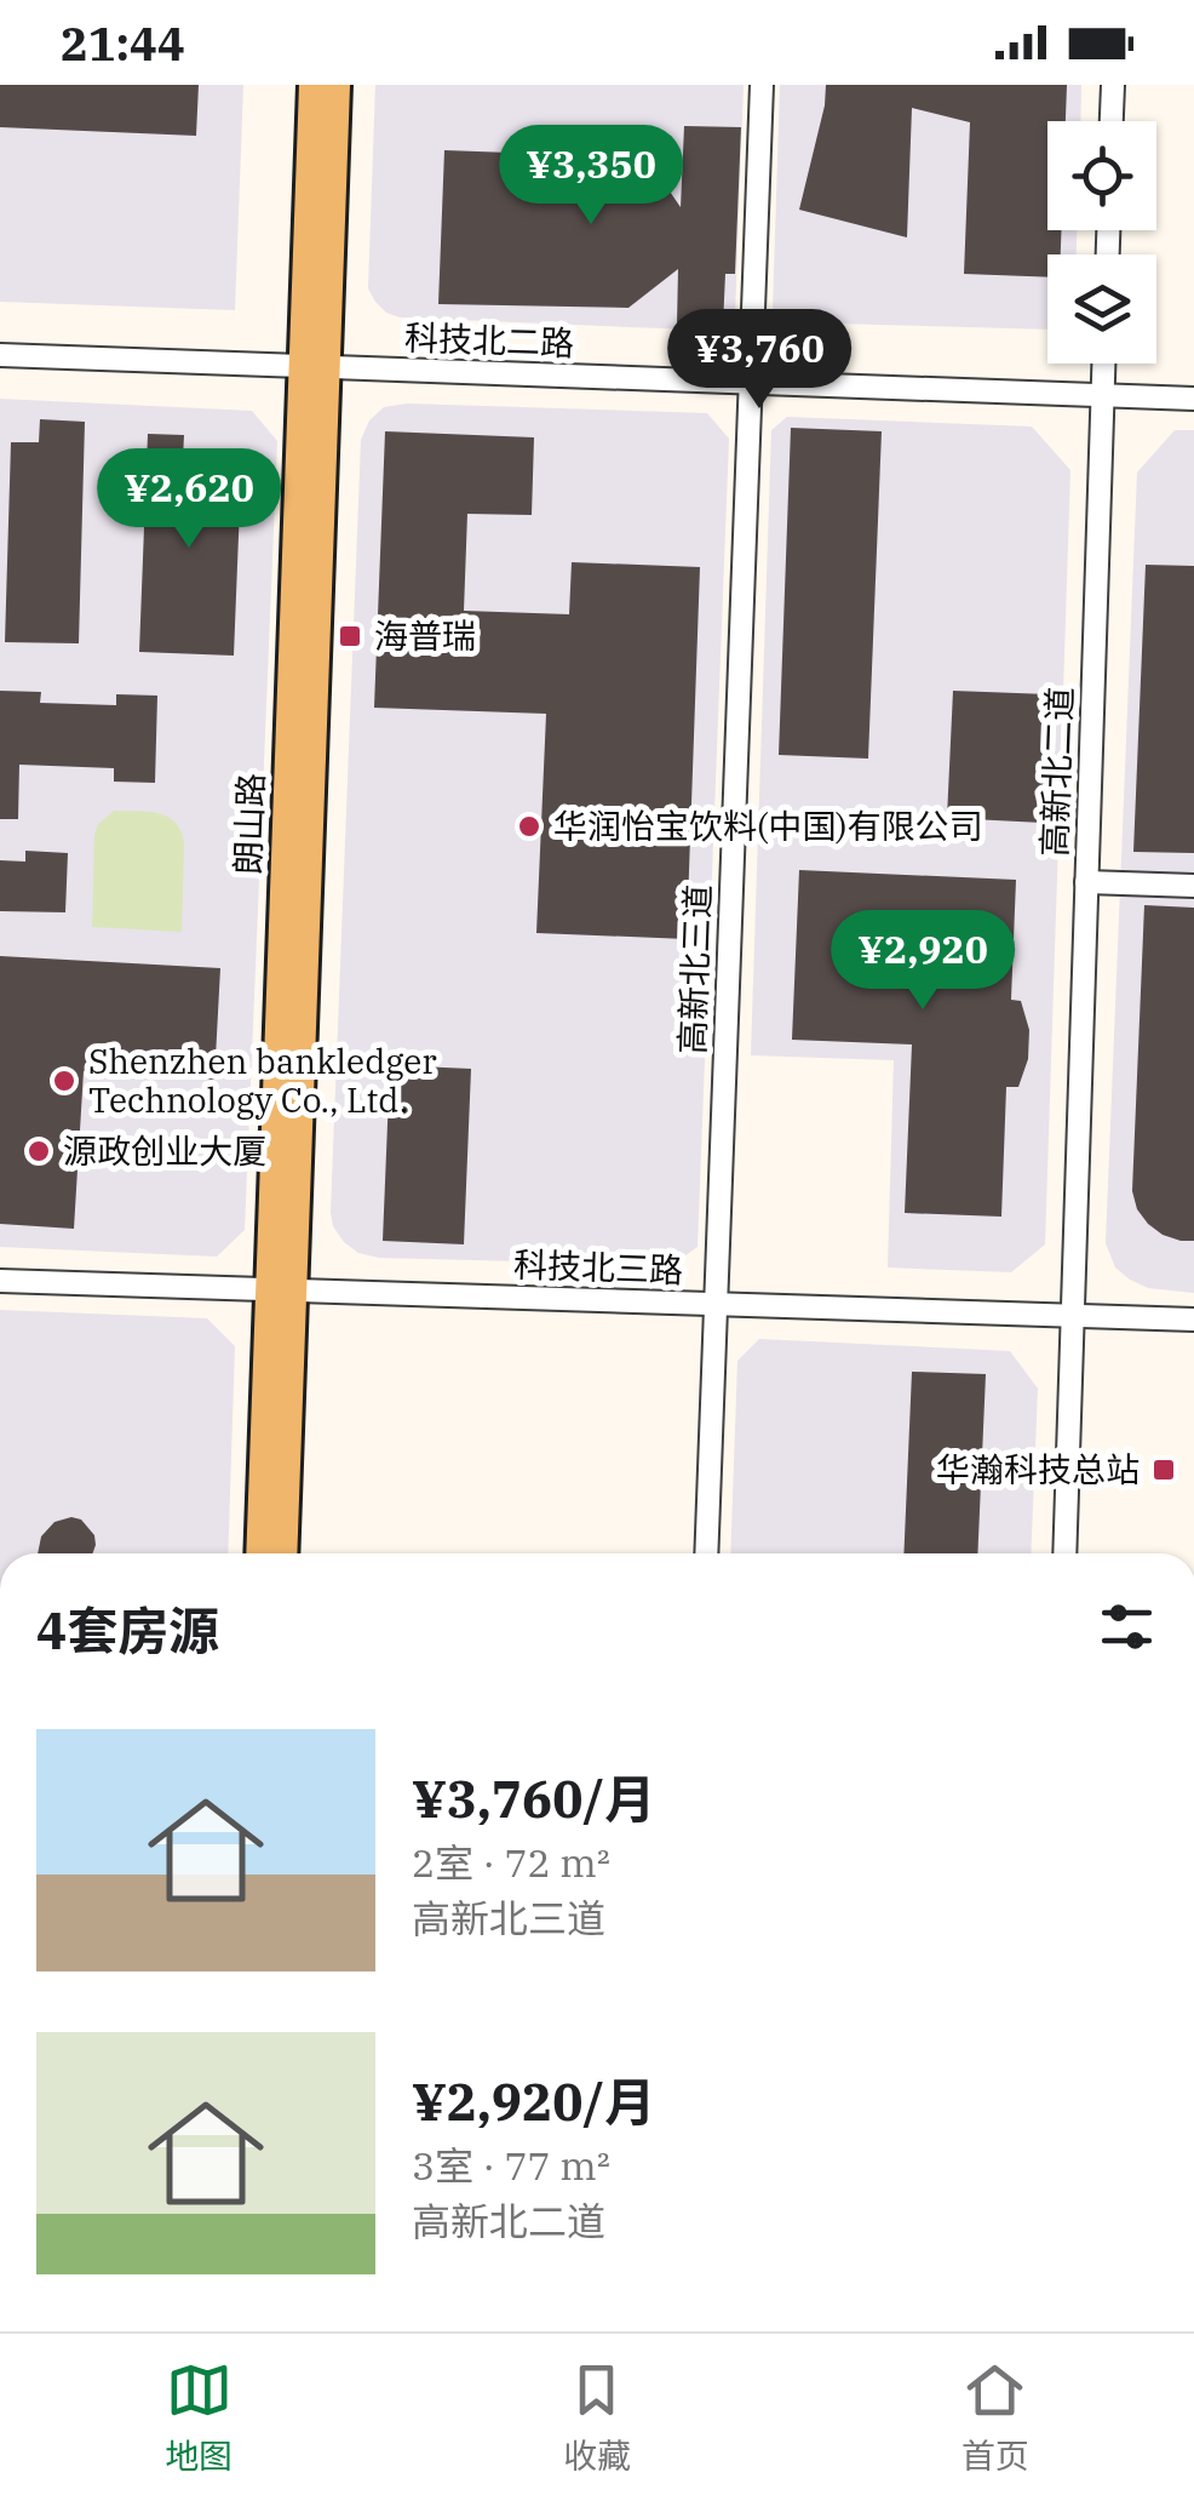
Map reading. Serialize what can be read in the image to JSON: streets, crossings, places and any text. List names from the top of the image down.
{
  "streets": {
    "main road": ["朗山路"],
    "street": [
      "科技北二路",
      "高新北二道",
      "高新北三道",
      "科技北三路"
    ]
  },
  "crossings": [
    ["科技北二路", "高新北二道"],
    ["科技北二路", "朗山路"],
    ["科技北二路", "高新北三道"],
    ["高新北二道", "科技北三路"],
    ["朗山路", "科技北三路"],
    ["高新北三道", "科技北三路"]
  ],
  "places": {
    "transit": ["海普瑞", "华瀚科技总站"],
    "other": ["华润怡宝饮料(中国)有限公司", "Shenzhen bankledger Technology Co., Ltd.", "源政创业大厦"]
  },
  "page": {
    "status": "21:44",
    "price": [
      "¥3,350",
      "¥3,760",
      "¥2,620",
      "¥2,920"
    ],
    "heading": "4套房源",
    "list": [
      {
        "name": "¥3,760/月",
        "note": "2室 · 72 m² · 高新北三道"
      },
      {
        "name": "¥2,920/月",
        "note": "3室 · 77 m² · 高新北二道"
      }
    ],
    "tabs": ["地图", "收藏", "首页"]
  }
}
